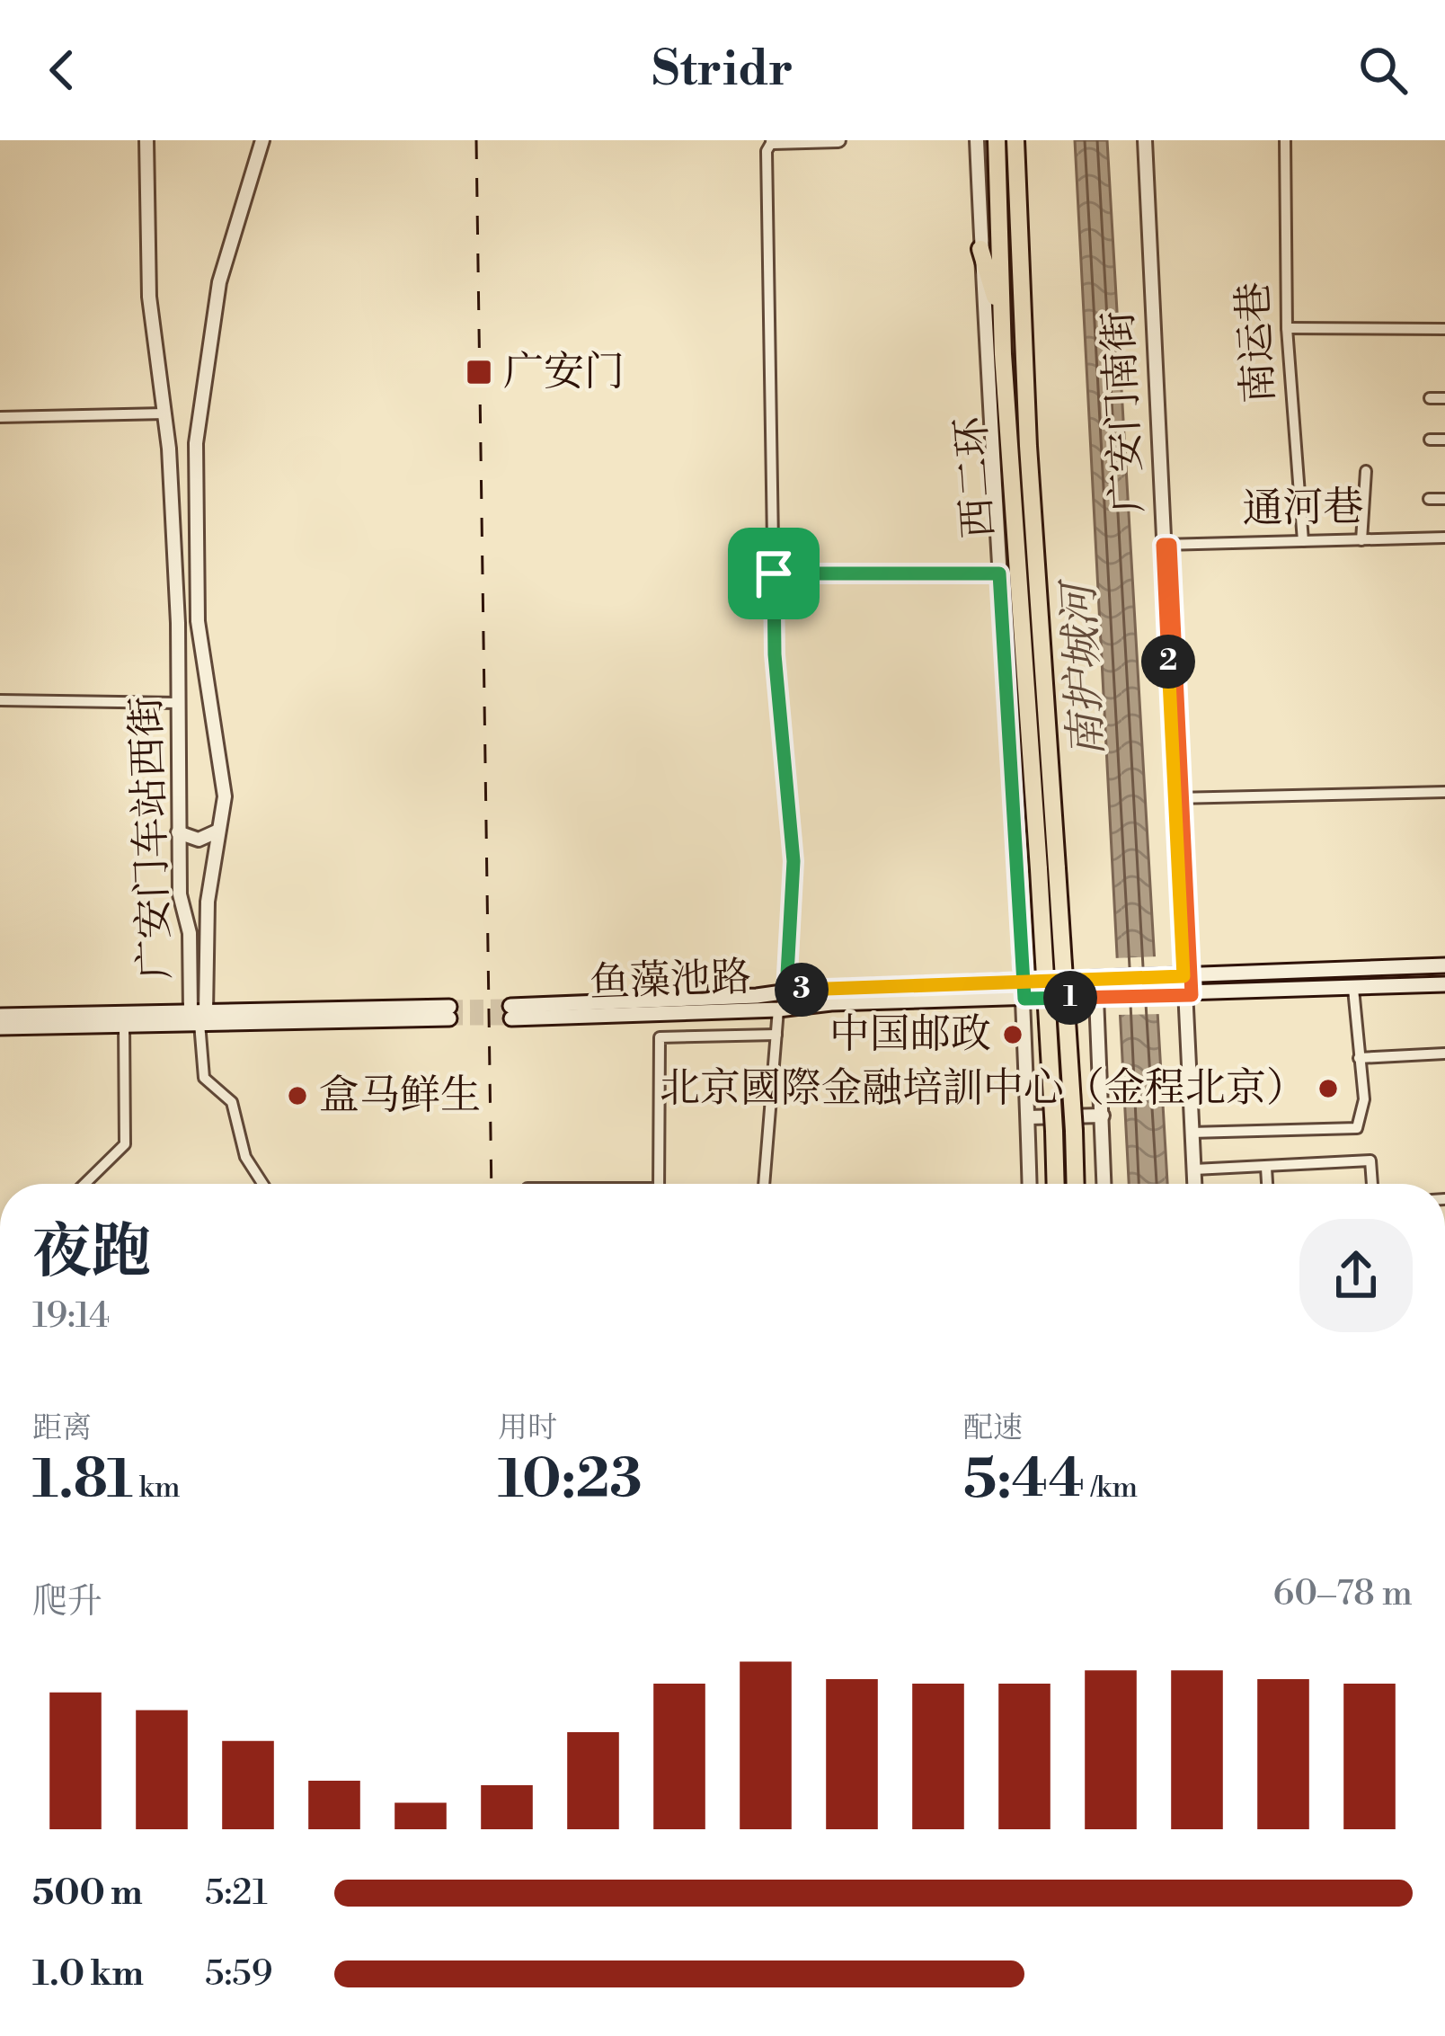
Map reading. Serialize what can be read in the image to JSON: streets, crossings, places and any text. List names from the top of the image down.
{
  "streets": {
    "highway": ["西二环"],
    "main road": ["鱼藻池路"],
    "street": [
      "南运巷",
      "广安门南街",
      "通河巷",
      "广安门车站西街"
    ]
  },
  "crossings": [
    ["南运巷", "通河巷"],
    ["广安门南街", "通河巷"]
  ],
  "water": ["南护城河"],
  "places": {
    "transit": ["广安门"],
    "other": ["中国邮政", "北京國際金融培訓中心（金程北京）", "盒马鲜生"]
  },
  "page": {
    "header": "Stridr",
    "pins": ["2", "3", "1"],
    "heading": ["夜跑", "19:14"],
    "stats": [
      ["距离", "1.81 km"],
      ["用时", "10:23"],
      ["配速", "5:44 /km"]
    ],
    "chart": ["爬升", "60–78 m"],
    "list": [
      {
        "name": "500 m",
        "note": "5:21"
      },
      {
        "name": "1.0 km",
        "note": "5:59"
      }
    ]
  }
}
